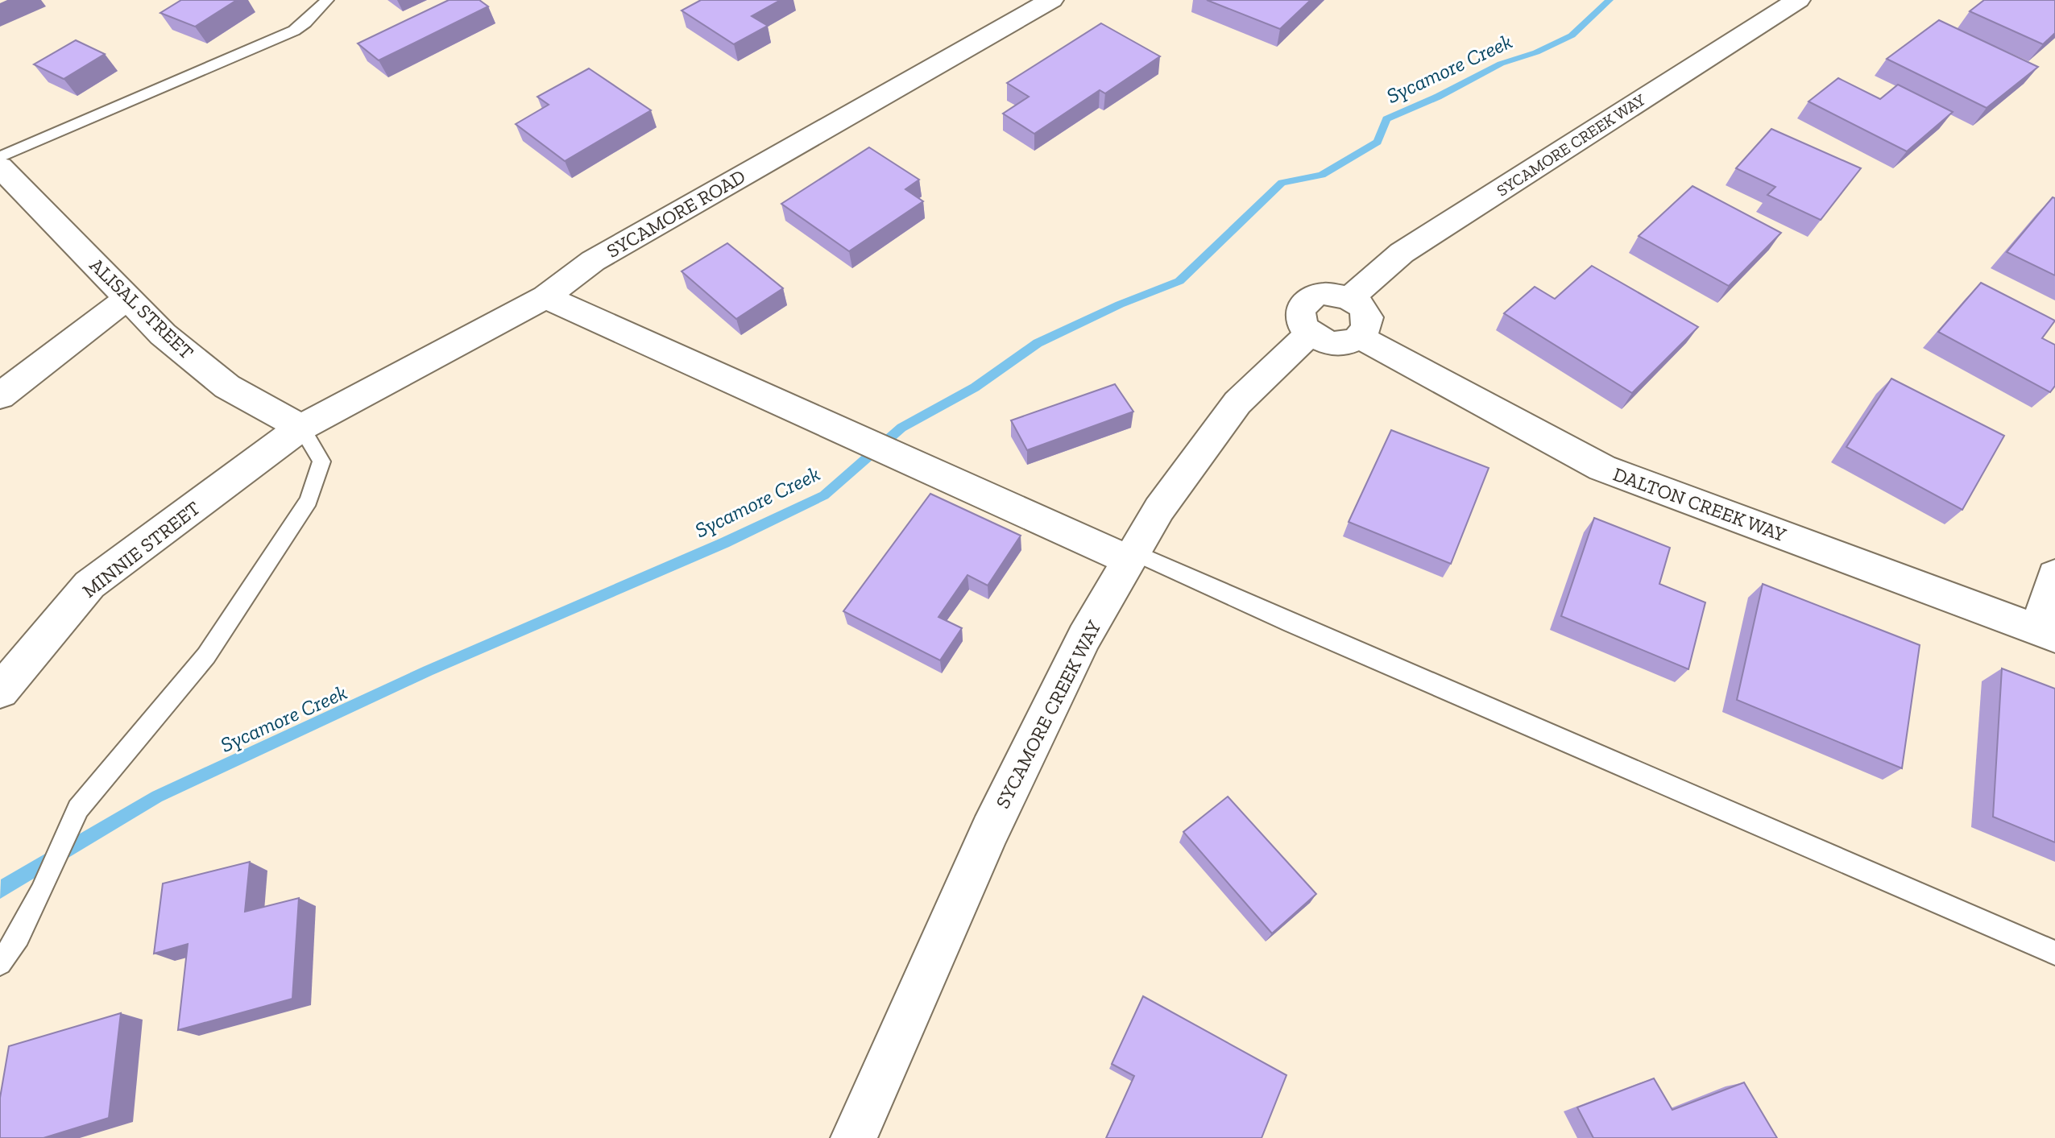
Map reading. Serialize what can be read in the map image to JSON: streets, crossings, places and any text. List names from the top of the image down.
{
  "streets": {
    "street": [
      "SYCAMORE CREEK WAY",
      "SYCAMORE ROAD",
      "ALISAL STREET",
      "DALTON CREEK WAY",
      "MINNIE STREET"
    ]
  },
  "crossings": [
    ["SYCAMORE CREEK WAY", "DALTON CREEK WAY"],
    ["SYCAMORE ROAD", "ALISAL STREET"],
    ["SYCAMORE ROAD", "MINNIE STREET"],
    ["ALISAL STREET", "MINNIE STREET"]
  ],
  "water": ["Sycamore Creek"]
}
